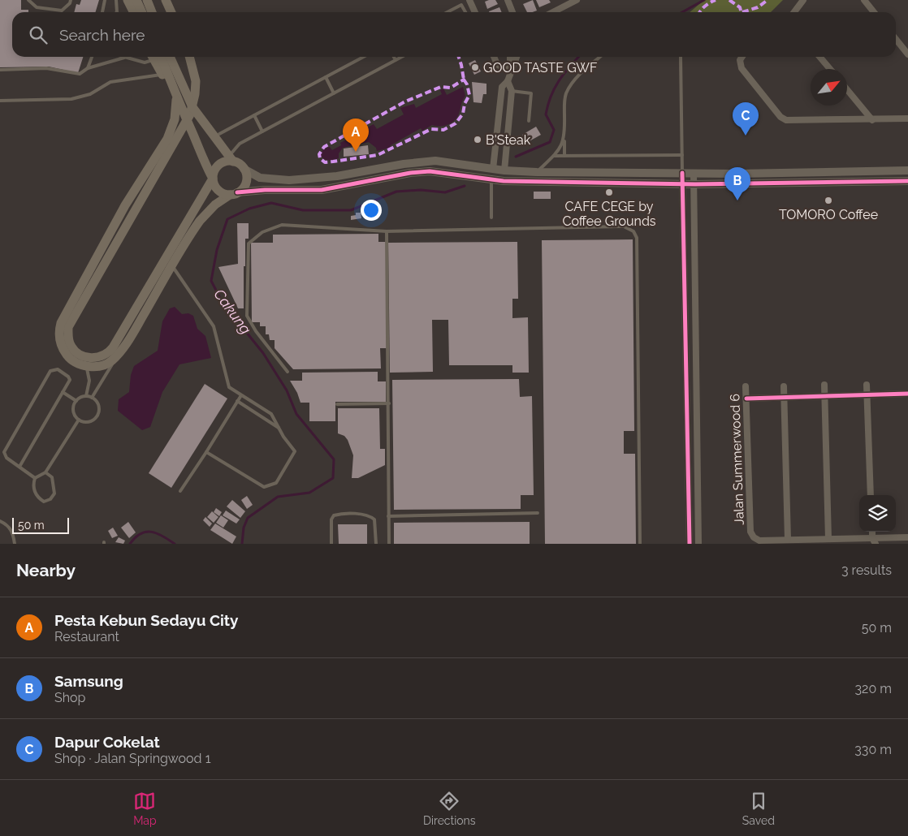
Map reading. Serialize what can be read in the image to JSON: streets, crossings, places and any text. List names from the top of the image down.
{
  "streets": {
    "street": ["Jalan Summerwood 6"]
  },
  "water": ["Cakung"],
  "places": [
    "GOOD TASTE GWF",
    "B'Steak",
    "CAFE CEGE by Coffee Grounds",
    "TOMORO Coffee"
  ],
  "scale_bar": "50 m",
  "north": "top right",
  "page": {
    "search": "Search here",
    "pins": ["C", "A", "B"],
    "scale": "50 m",
    "heading": ["Nearby", "3 results"],
    "list": [
      {
        "mark": "A",
        "name": "Pesta Kebun Sedayu City",
        "note": "Restaurant",
        "value": "50 m"
      },
      {
        "mark": "B",
        "name": "Samsung",
        "note": "Shop",
        "value": "320 m"
      },
      {
        "mark": "C",
        "name": "Dapur Cokelat",
        "note": "Shop · Jalan Springwood 1",
        "value": "330 m"
      }
    ],
    "nav": ["Map", "Directions", "Saved"]
  }
}
